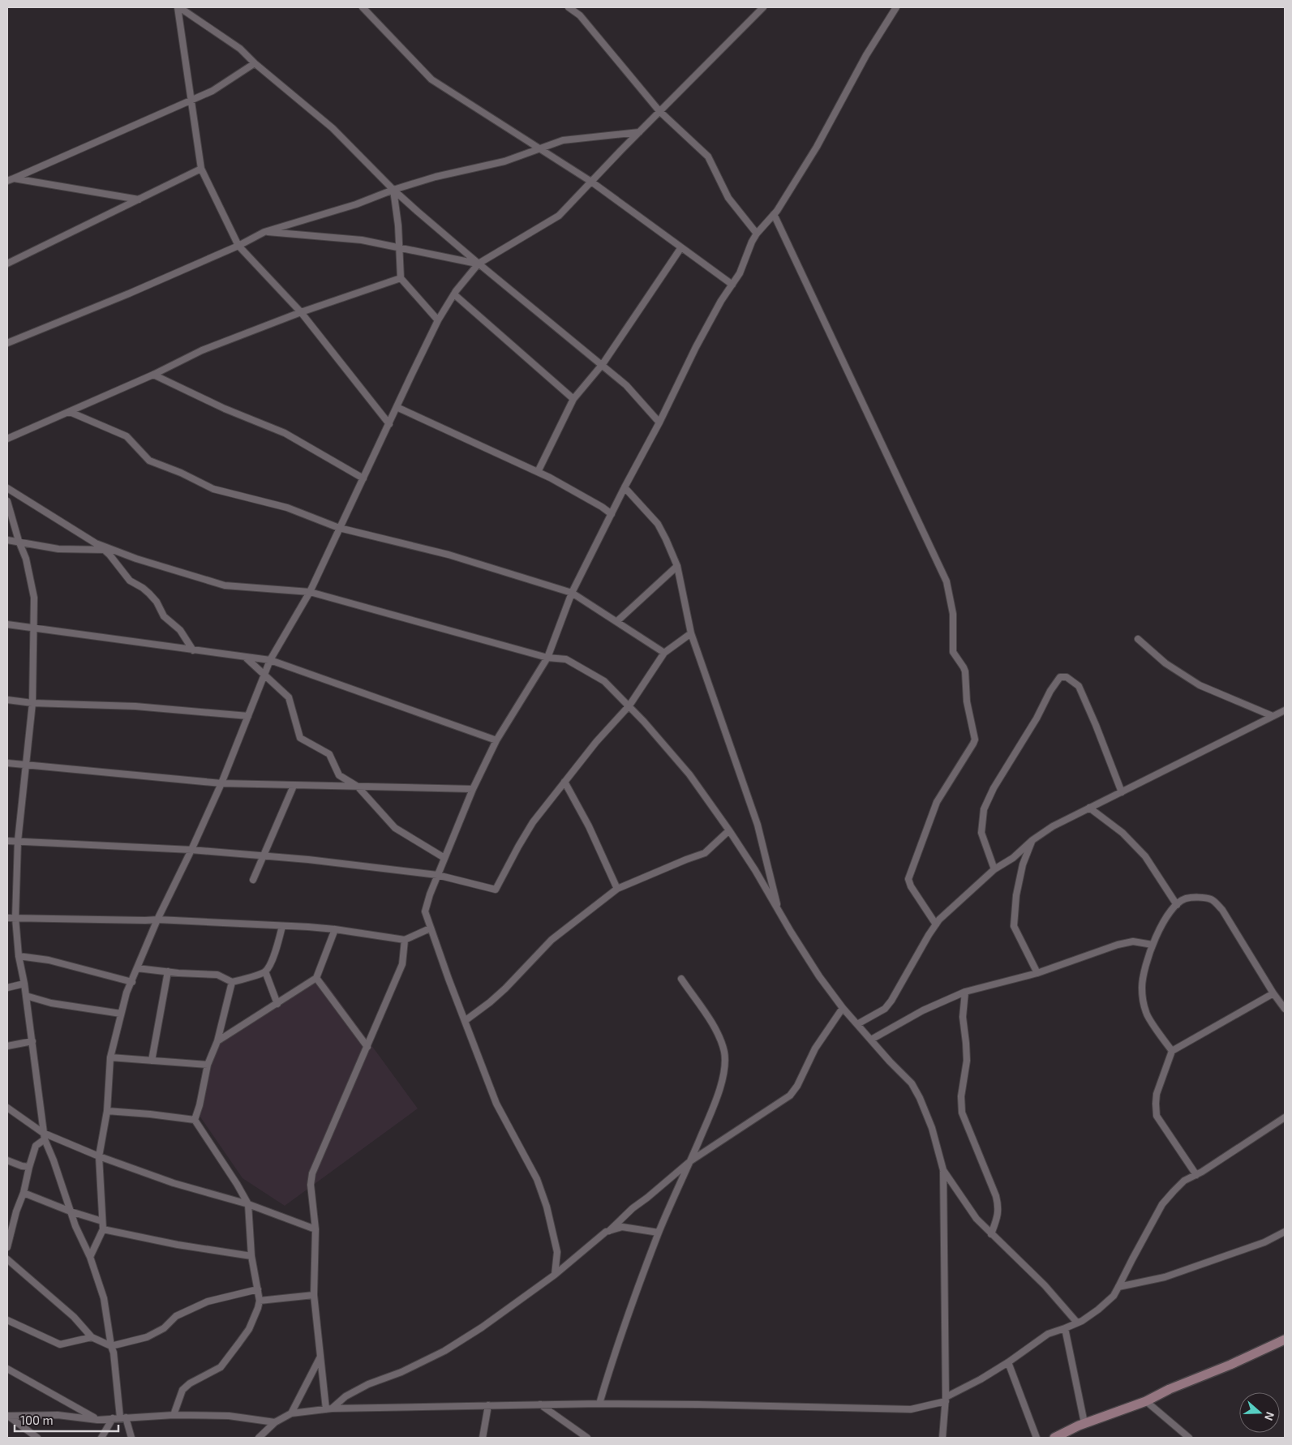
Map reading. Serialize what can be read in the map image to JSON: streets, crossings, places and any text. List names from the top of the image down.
{
  "scale_bar": "100 m",
  "north": "right"
}
